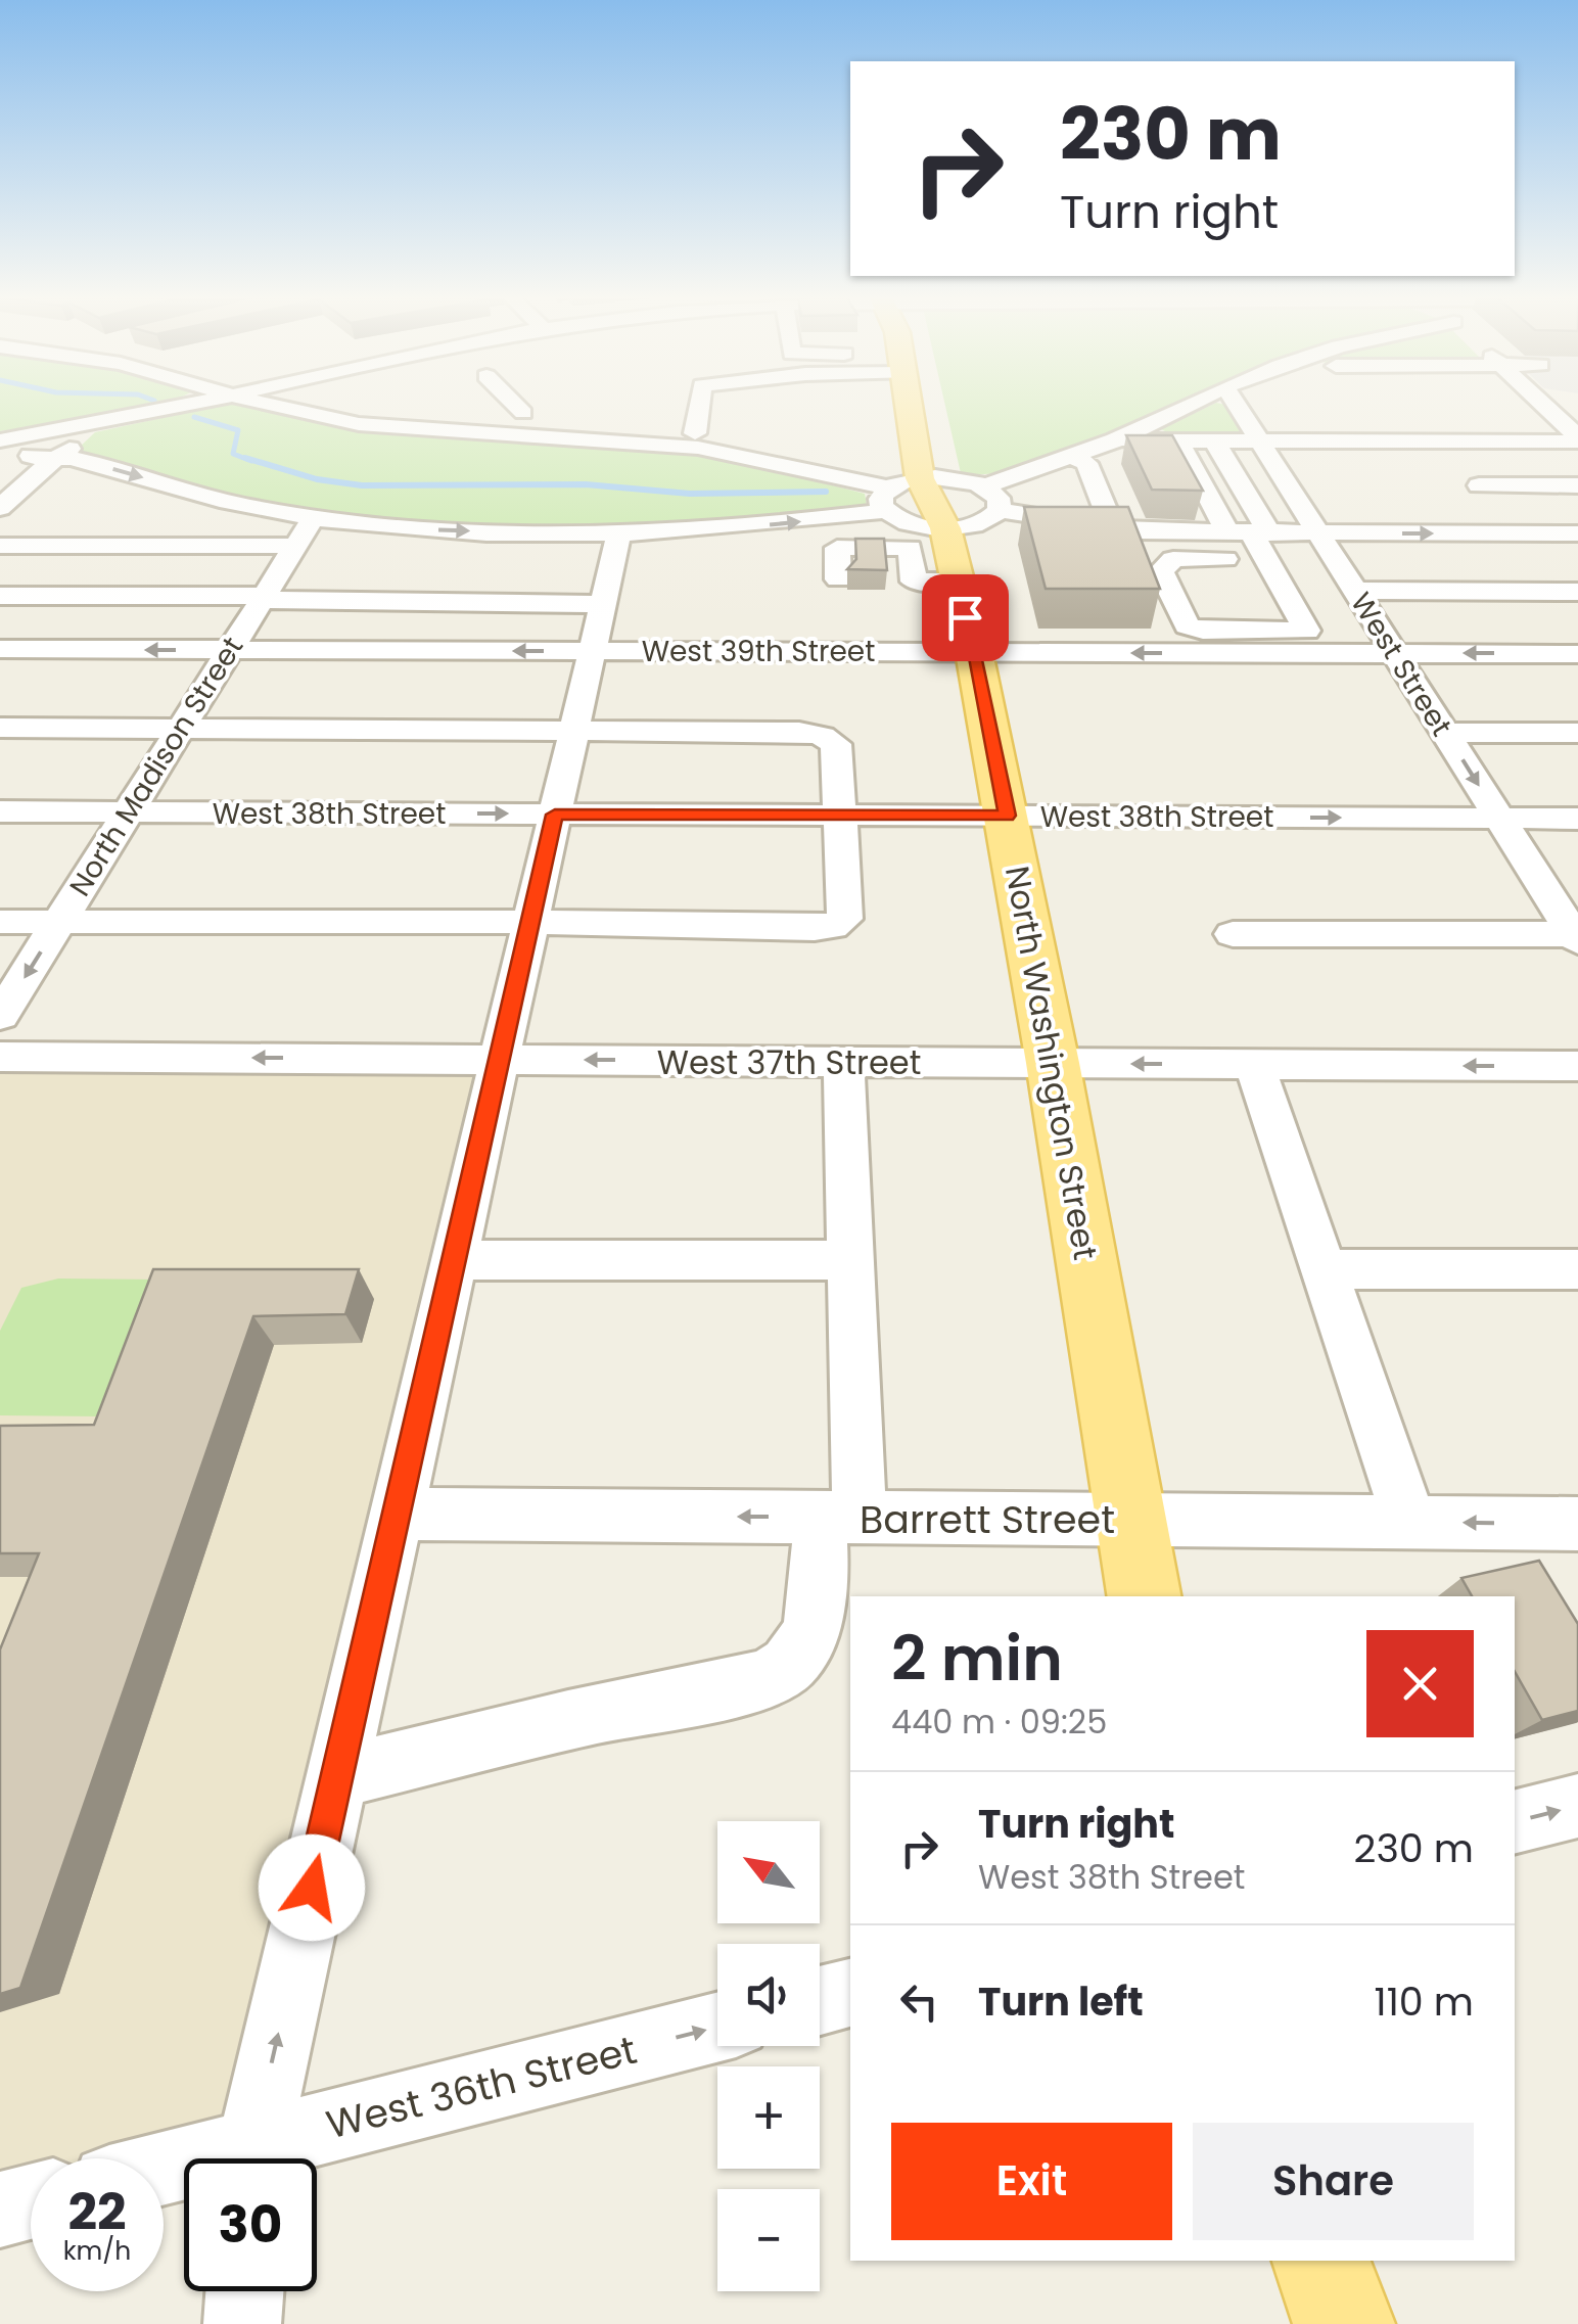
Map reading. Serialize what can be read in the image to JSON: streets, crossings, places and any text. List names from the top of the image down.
{
  "streets": {
    "main road": ["North Washington Street"],
    "street": [
      "West 39th Street",
      "West Street",
      "North Madison Street",
      "West 38th Street",
      "West 37th Street",
      "Barrett Street",
      "West 36th Street"
    ]
  },
  "crossings": [
    ["West 39th Street", "West Street"],
    ["West 39th Street", "North Madison Street"],
    ["West 39th Street", "North Washington Street"],
    ["West Street", "West 38th Street"],
    ["North Madison Street", "West 38th Street"],
    ["West 38th Street", "North Washington Street"],
    ["West 37th Street", "North Washington Street"],
    ["North Washington Street", "Barrett Street"]
  ],
  "one_way": ["West 36th Street"],
  "north": "top left",
  "page": {
    "turn": ["230 m", "Turn right"],
    "heading": ["2 min", "440 m · 09:25"],
    "list": [
      {
        "name": "Turn right",
        "note": "West 38th Street",
        "value": "230 m"
      },
      {
        "name": "Turn left",
        "value": "110 m"
      }
    ],
    "map_buttons": ["+", "−"],
    "buttons": ["Exit", "Share"],
    "speed": "22 km/h",
    "limit": "30"
  }
}
